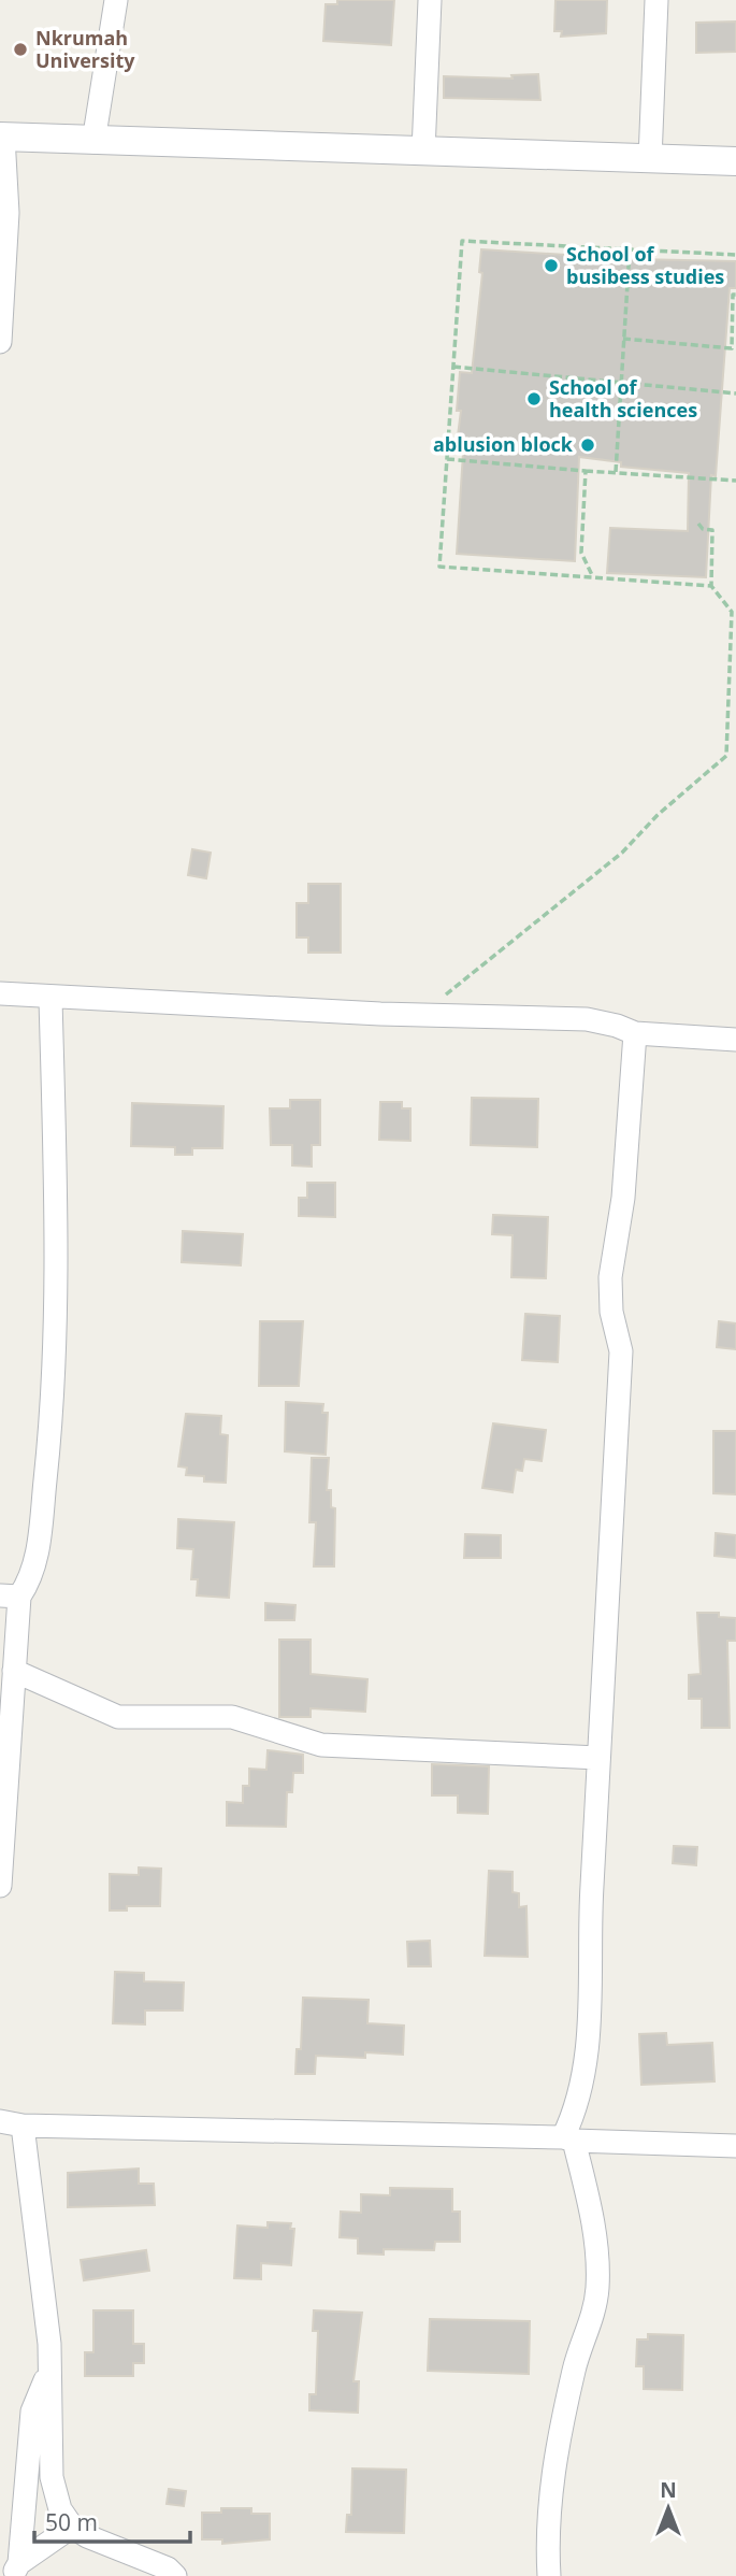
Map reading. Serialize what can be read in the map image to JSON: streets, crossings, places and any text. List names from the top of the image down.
{
  "places": [
    "Nkrumah University",
    "School of busibess studies",
    "School of health sciences",
    "ablusion block"
  ],
  "scale_bar": "50 m",
  "north": "top"
}
